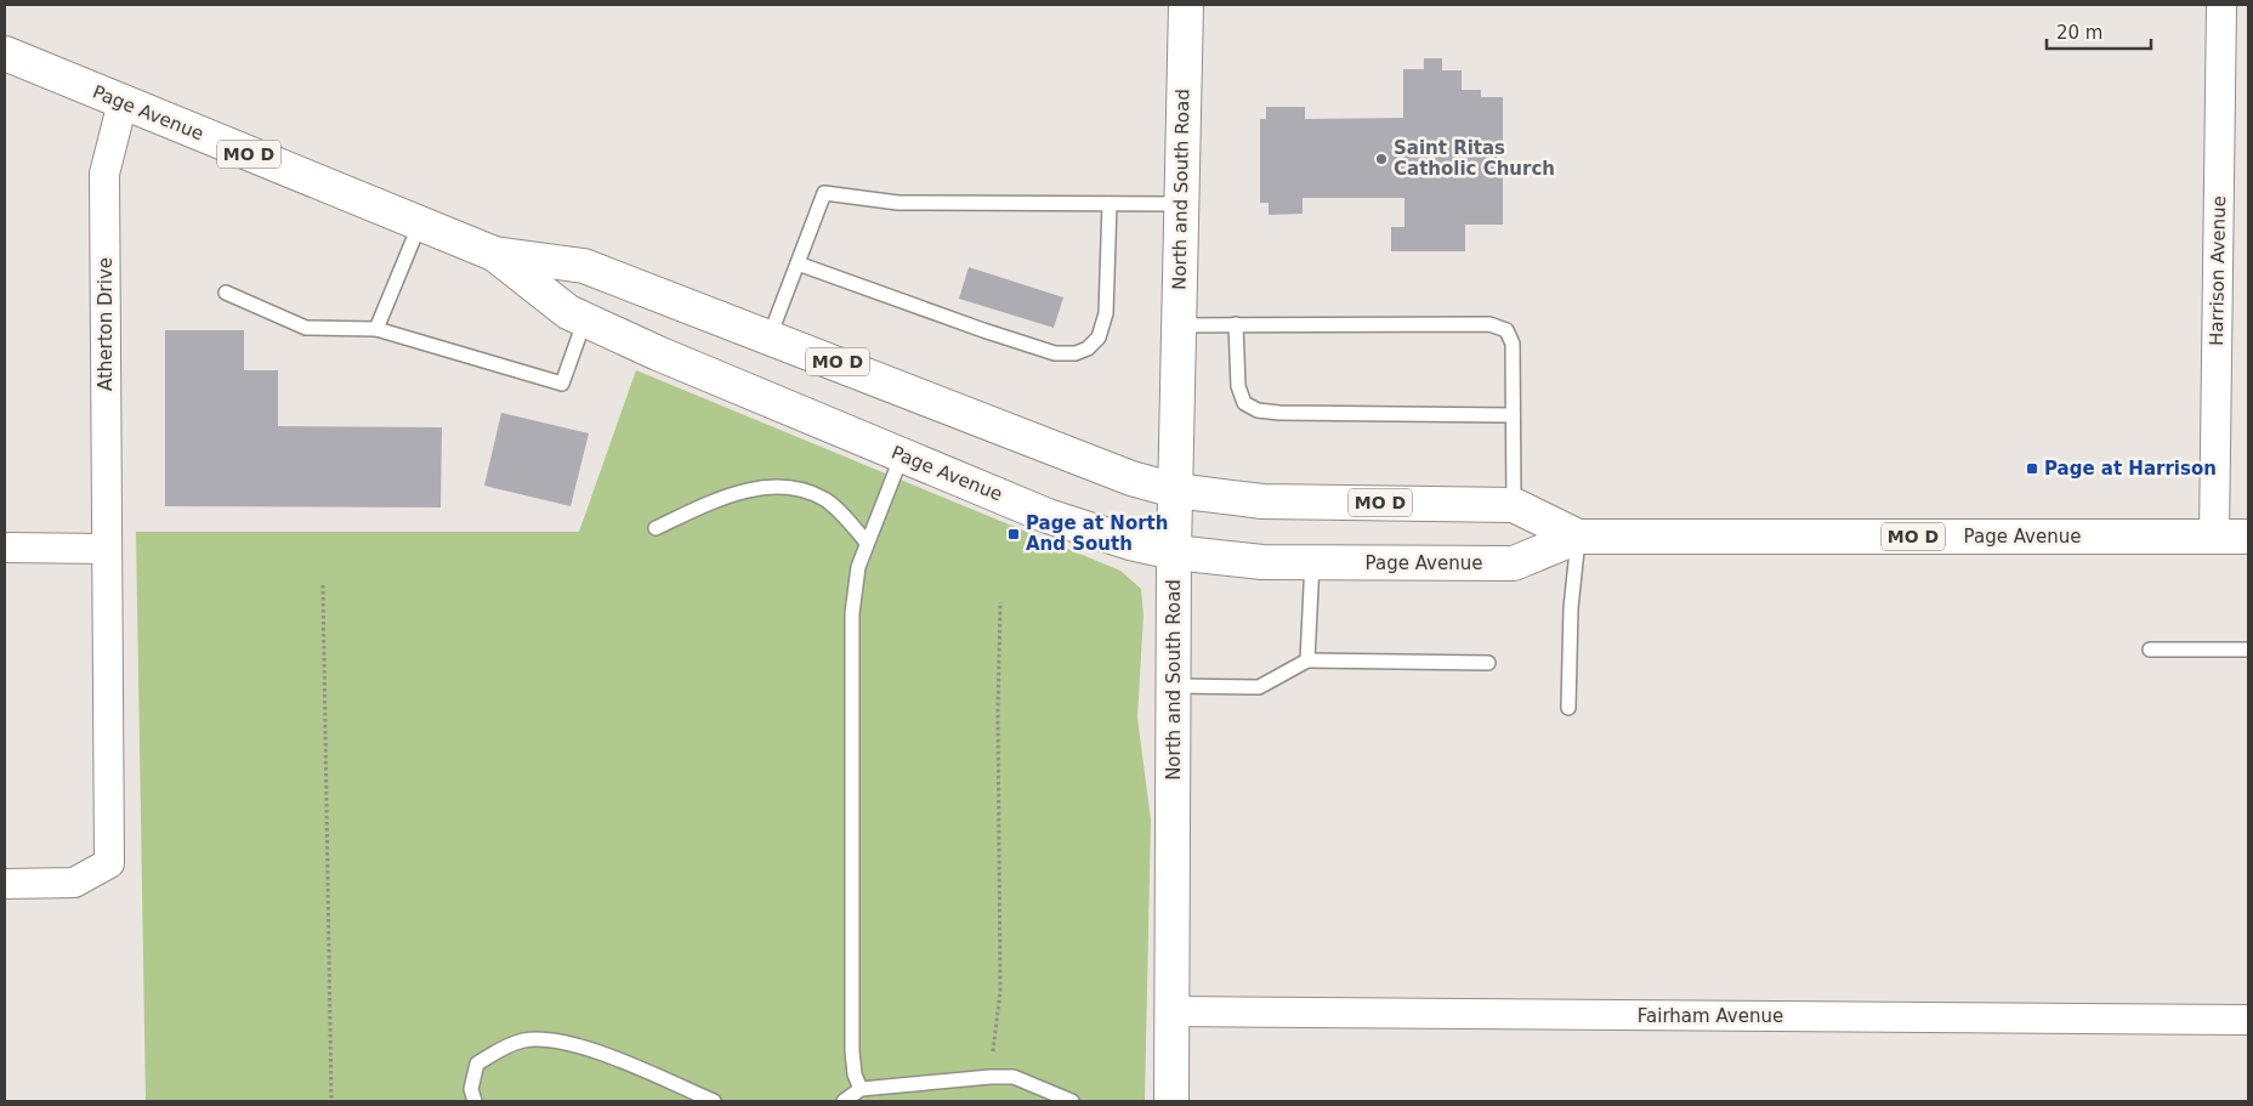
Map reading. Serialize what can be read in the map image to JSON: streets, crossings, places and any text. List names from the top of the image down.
{
  "streets": {
    "main road": ["Page Avenue", "MO D", "North and South Road"],
    "street": ["Harrison Avenue", "Atherton Drive", "Fairham Avenue"]
  },
  "crossings": [
    ["Page Avenue", "North and South Road"],
    ["Page Avenue", "Harrison Avenue"],
    ["Page Avenue", "Atherton Drive"],
    ["North and South Road", "Fairham Avenue"]
  ],
  "places": {
    "other": ["Saint Ritas Catholic Church"],
    "transit": ["Page at Harrison", "Page at North And South"]
  },
  "scale_bar": "20 m"
}
